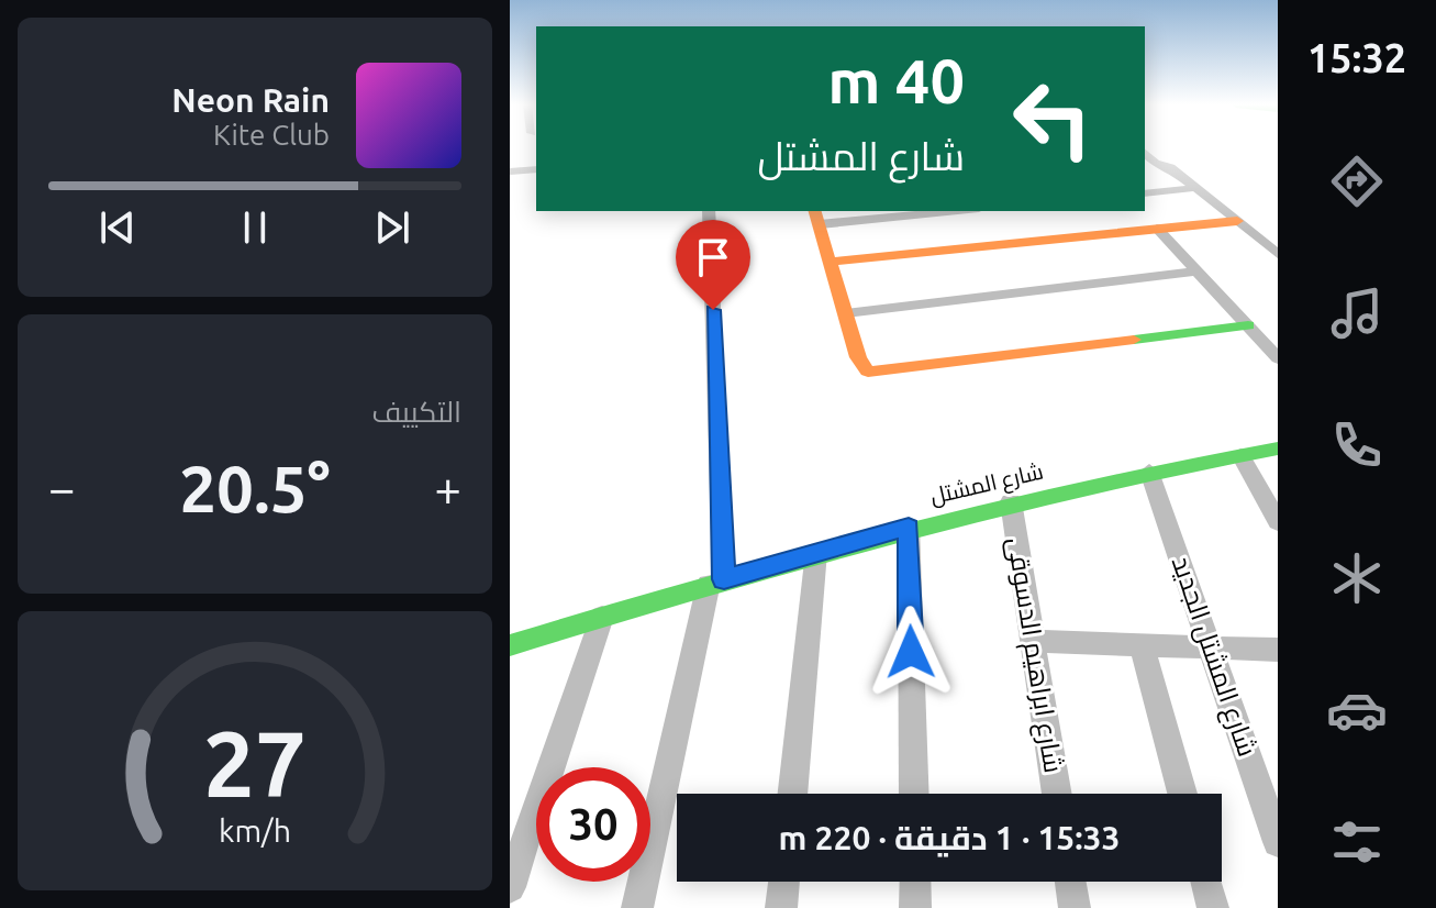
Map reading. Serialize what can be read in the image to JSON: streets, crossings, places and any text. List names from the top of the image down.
{
  "streets": {
    "street": ["شارع المشتل", "شارع ابراهيم الدسوقى", "شارع المشتل الجديد"]
  },
  "crossings": [
    ["شارع المشتل", "شارع ابراهيم الدسوقى"],
    ["شارع المشتل", "شارع المشتل الجديد"]
  ],
  "page": {
    "tabs": "15:32",
    "turn": ["40 m", "شارع المشتل"],
    "song": ["Neon Rain", "Kite Club"],
    "tile": "التكييف",
    "heat": ["−", "20.5°", "+"],
    "limit": "30",
    "trip": "15:33 · 1 دقيقة · 220 m",
    "gauge": ["27", "km/h"]
  }
}
